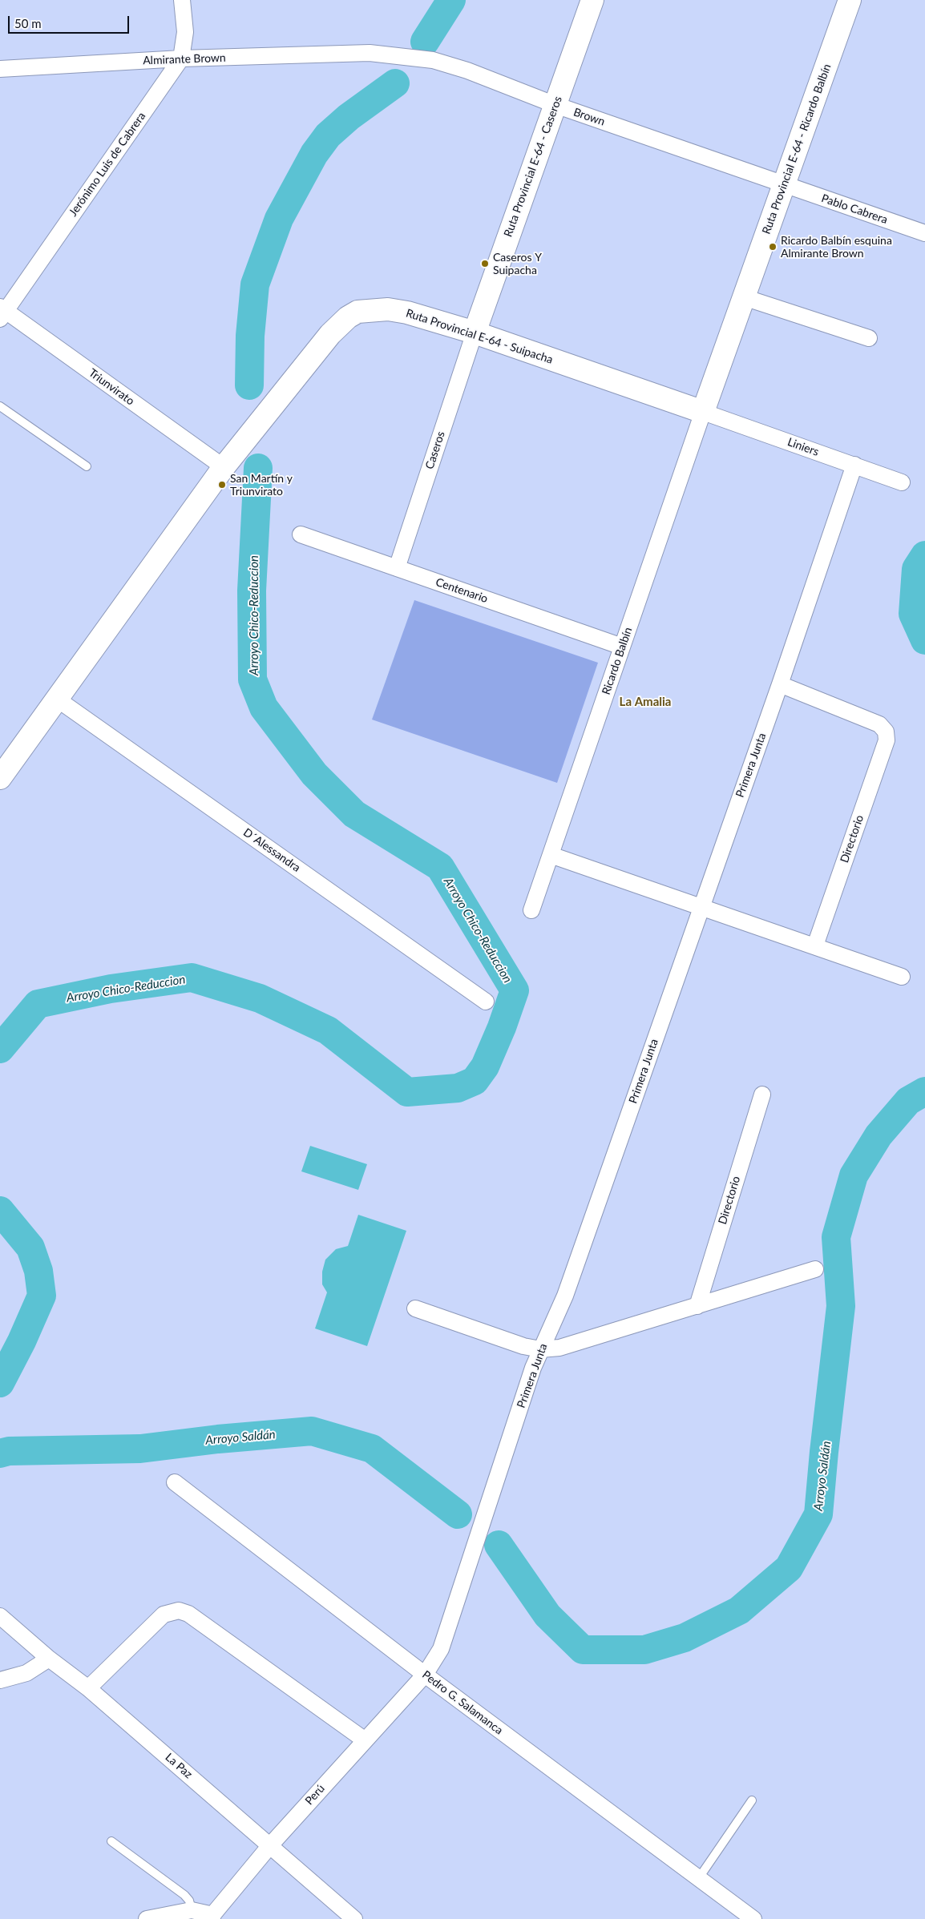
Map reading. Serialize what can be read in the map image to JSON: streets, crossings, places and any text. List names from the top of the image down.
{
  "streets": {
    "main road": ["Ruta Provincial E-64 - Ricardo Balbín", "Ruta Provincial E-64 - Caseros", "Ruta Provincial E-64 - Suipacha"],
    "street": [
      "Almirante Brown",
      "Brown",
      "Jerónimo Luis de Cabrera",
      "Pablo Cabrera",
      "Triunvirato",
      "Liniers",
      "Caseros",
      "Centenario",
      "Ricardo Balbín",
      "Primera Junta",
      "Directorio",
      "D´Alessandra",
      "Pedro G. Salamanca",
      "La Paz",
      "Perú"
    ]
  },
  "crossings": [
    ["Almirante Brown", "Brown"],
    ["Almirante Brown", "Jerónimo Luis de Cabrera"],
    ["Brown", "Ruta Provincial E-64 - Ricardo Balbín"],
    ["Brown", "Ruta Provincial E-64 - Caseros"],
    ["Brown", "Pablo Cabrera"],
    ["Ruta Provincial E-64 - Ricardo Balbín", "Pablo Cabrera"],
    ["Ruta Provincial E-64 - Ricardo Balbín", "Ruta Provincial E-64 - Suipacha"],
    ["Ruta Provincial E-64 - Ricardo Balbín", "Liniers"],
    ["Ruta Provincial E-64 - Ricardo Balbín", "Ricardo Balbín"],
    ["Jerónimo Luis de Cabrera", "Triunvirato"],
    ["Ruta Provincial E-64 - Caseros", "Ruta Provincial E-64 - Suipacha"],
    ["Ruta Provincial E-64 - Caseros", "Caseros"],
    ["Ruta Provincial E-64 - Suipacha", "Triunvirato"],
    ["Ruta Provincial E-64 - Suipacha", "Liniers"],
    ["Ruta Provincial E-64 - Suipacha", "Caseros"],
    ["Ruta Provincial E-64 - Suipacha", "Ricardo Balbín"],
    ["Ruta Provincial E-64 - Suipacha", "D´Alessandra"],
    ["Liniers", "Ricardo Balbín"],
    ["Liniers", "Primera Junta"],
    ["Caseros", "Centenario"],
    ["Centenario", "Ricardo Balbín"],
    ["Primera Junta", "Directorio"],
    ["Primera Junta", "Pedro G. Salamanca"],
    ["Primera Junta", "Perú"],
    ["Pedro G. Salamanca", "Perú"],
    ["La Paz", "Perú"]
  ],
  "districts": ["La Amalia"],
  "water": ["Arroyo Chico-Reduccion", "Arroyo Saldán"],
  "places": ["Ricardo Balbín esquina Almirante Brown", "Caseros Y Suipacha", "San Martín y Triunvirato"],
  "scale_bar": "50 m"
}
